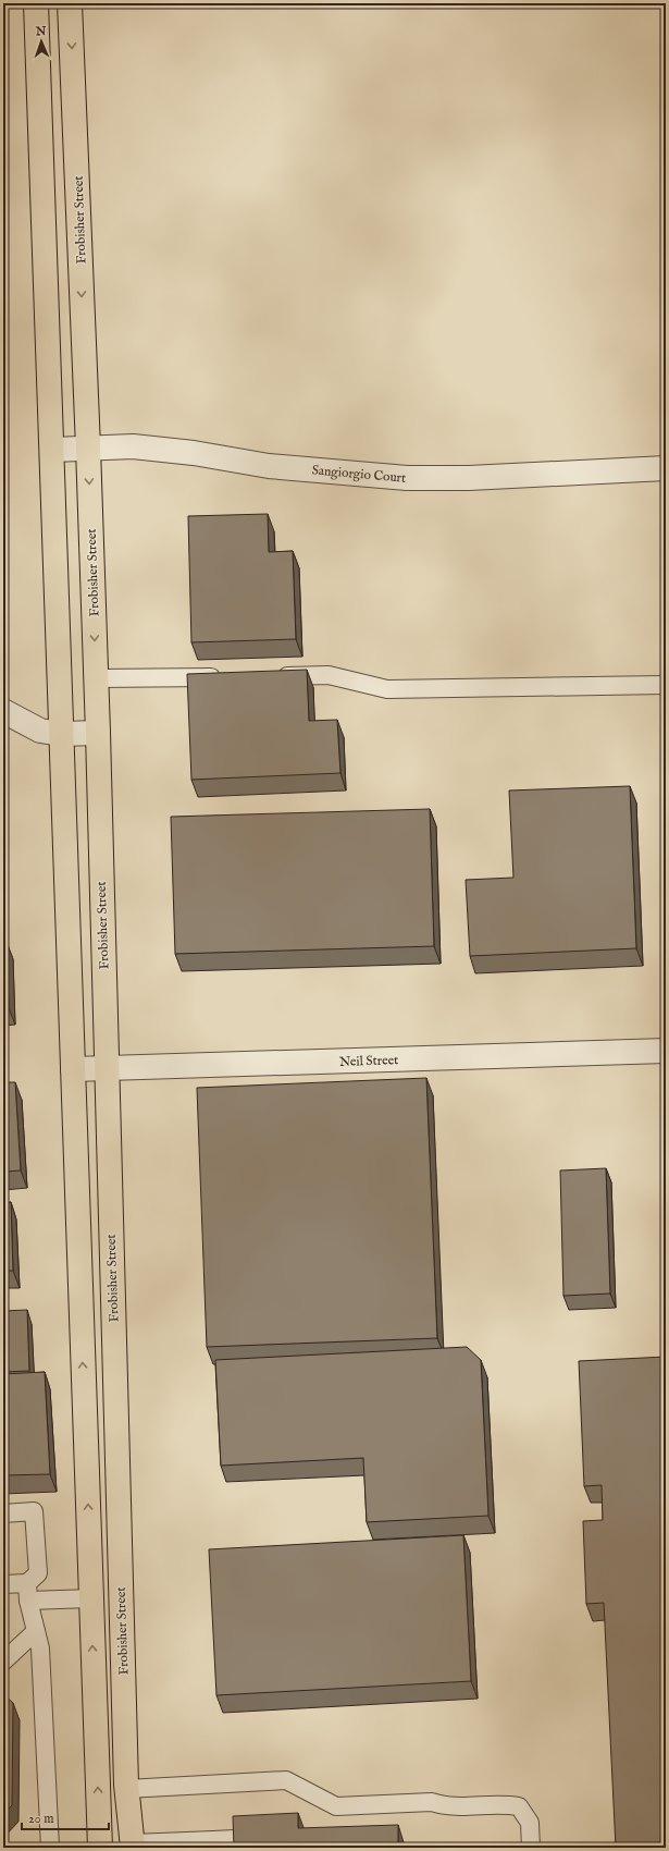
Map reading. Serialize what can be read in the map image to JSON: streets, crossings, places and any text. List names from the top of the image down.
{
  "streets": {
    "main road": ["Frobisher Street"],
    "street": ["Sangiorgio Court", "Neil Street"]
  },
  "crossings": [
    ["Frobisher Street", "Sangiorgio Court"],
    ["Frobisher Street", "Neil Street"]
  ],
  "scale_bar": "20 m",
  "north": "top"
}
